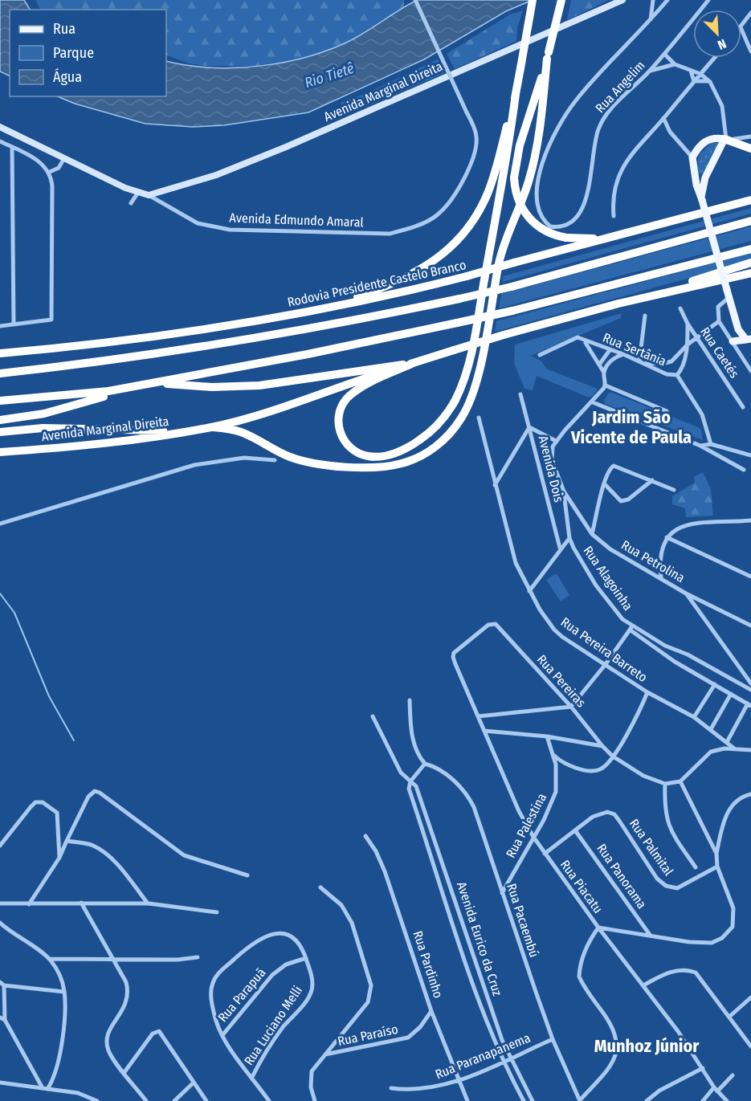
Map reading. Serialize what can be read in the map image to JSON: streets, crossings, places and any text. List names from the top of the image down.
{
  "streets": {
    "highway": ["Avenida Marginal Direita", "Rodovia Presidente Castelo Branco"],
    "main road": ["Avenida Edmundo Amaral"],
    "street": [
      "Rua Angelim",
      "Rua Sertânia",
      "Rua Caetés",
      "Avenida Dois",
      "Rua Petrolina",
      "Rua Alagoinha",
      "Rua Pereira Barreto",
      "Rua Pereiras",
      "Rua Palestina",
      "Rua Palmital",
      "Rua Panorama",
      "Rua Piacatu",
      "Rua Pacaembú",
      "Avenida Eurico da Cruz",
      "Rua Pardinho",
      "Rua Parapuã",
      "Rua Luciano Melli",
      "Rua Paraíso",
      "Rua Paranapanema"
    ]
  },
  "crossings": [
    ["Avenida Marginal Direita", "Avenida Edmundo Amaral"],
    ["Rua Sertânia", "Rua Caetés"],
    ["Rua Petrolina", "Rua Alagoinha"],
    ["Rua Pereiras", "Rua Piacatu"],
    ["Rua Palestina", "Rua Piacatu"],
    ["Rua Palestina", "Rua Pacaembú"],
    ["Rua Palmital", "Rua Panorama"],
    ["Rua Palmital", "Rua Piacatu"],
    ["Rua Pacaembú", "Rua Paranapanema"],
    ["Avenida Eurico da Cruz", "Rua Paranapanema"],
    ["Rua Pardinho", "Rua Paraíso"],
    ["Rua Pardinho", "Rua Paranapanema"],
    ["Rua Parapuã", "Rua Luciano Melli"]
  ],
  "districts": ["Jardim São Vicente de Paula", "Munhoz Júnior"],
  "water": ["Rio Tietê"],
  "legend": ["Rua", "Parque", "Água"],
  "north": "bottom right"
}
